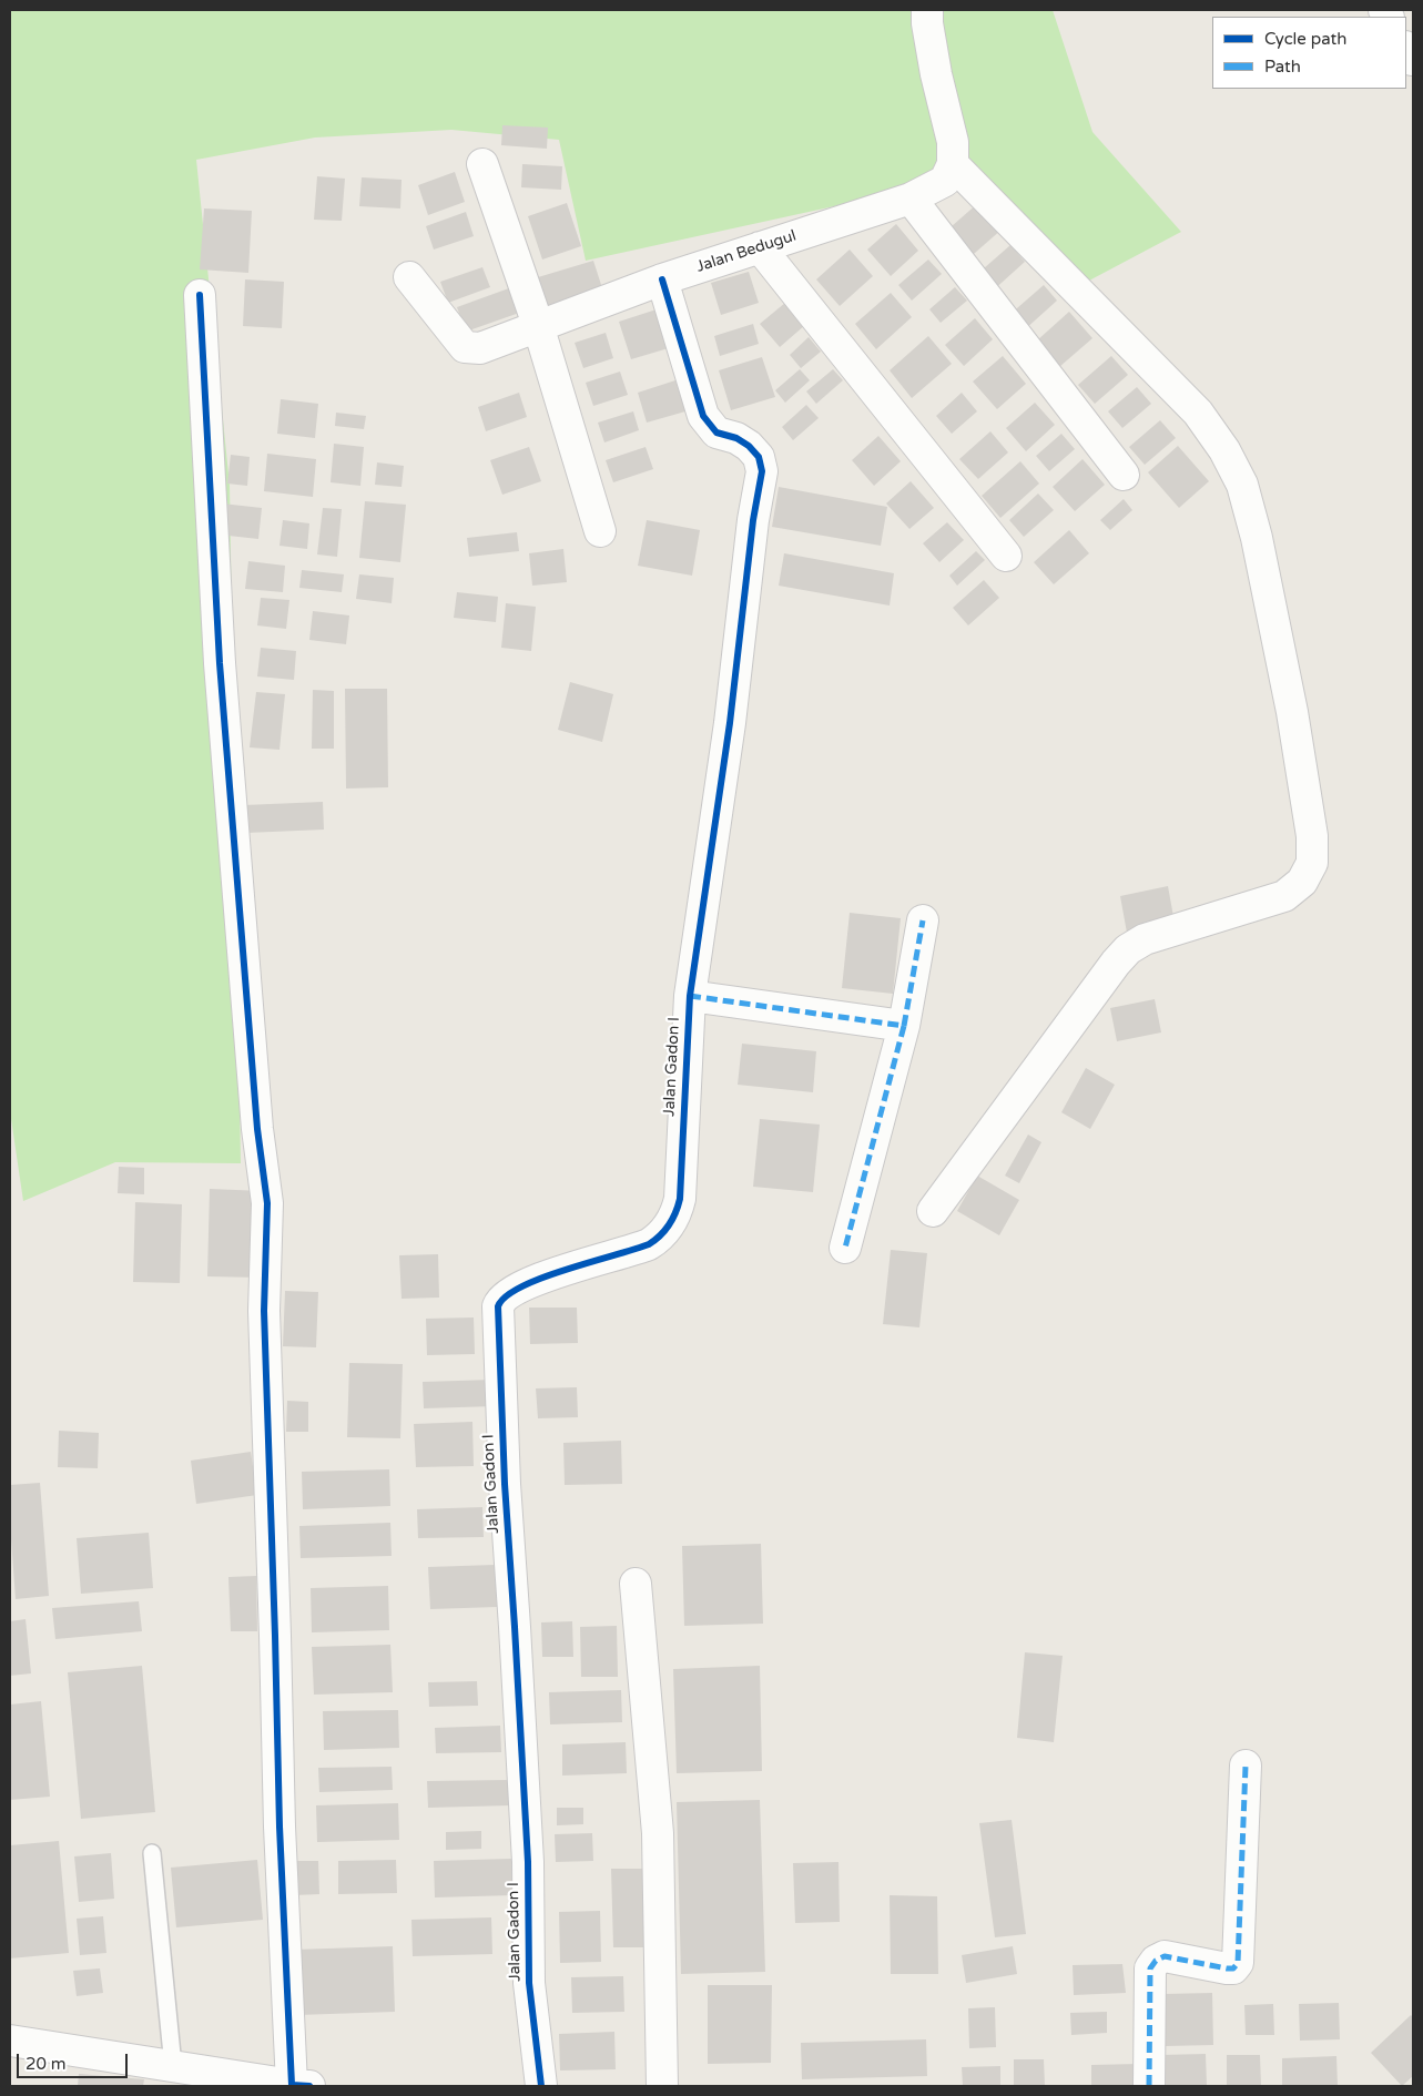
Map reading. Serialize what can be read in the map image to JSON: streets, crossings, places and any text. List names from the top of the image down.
{
  "streets": {
    "street": ["Jalan Bedugul", "Jalan Gadon I"]
  },
  "legend": ["Cycle path", "Path"],
  "scale_bar": "20 m"
}
